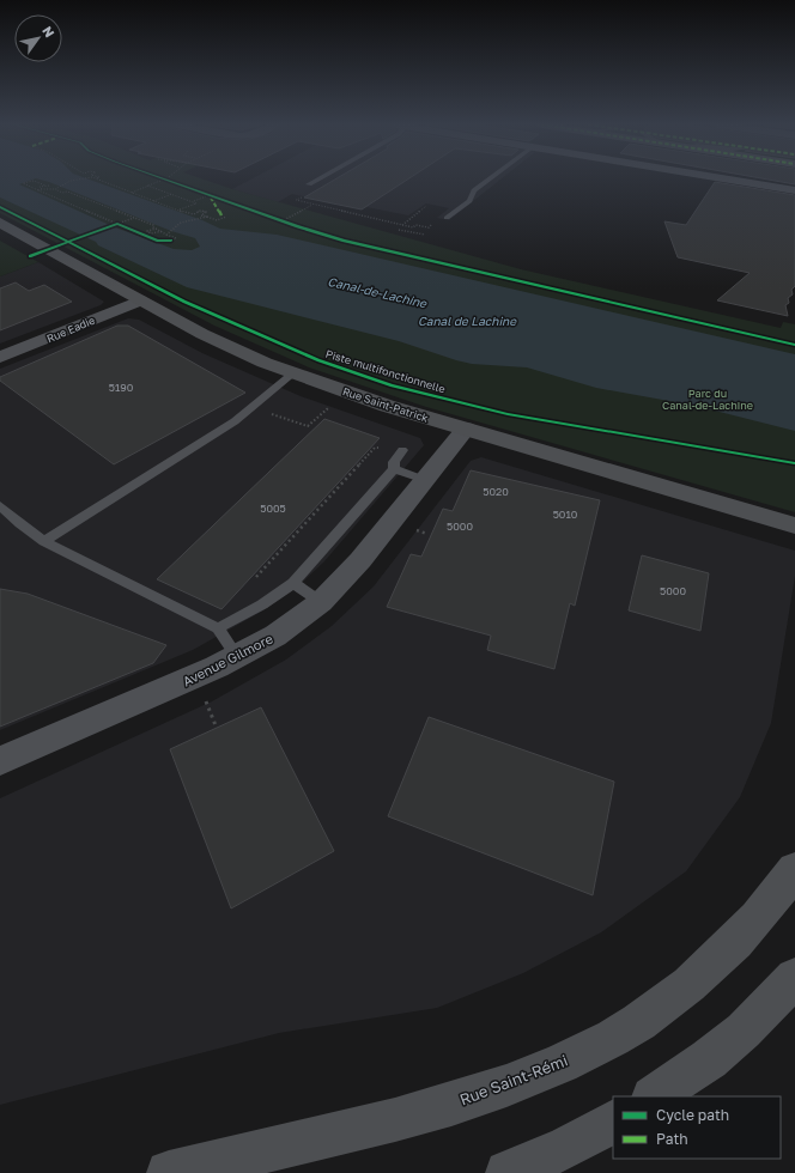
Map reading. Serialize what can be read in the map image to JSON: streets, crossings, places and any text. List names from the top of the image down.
{
  "streets": {
    "main road": ["Rue Saint-Patrick", "Rue Saint-Rémi"],
    "street": ["Rue Eadie", "Avenue Gilmore"],
    "cycle path": ["Piste multifonctionnelle"]
  },
  "crossings": [
    ["Rue Eadie", "Rue Saint-Patrick"],
    ["Rue Saint-Patrick", "Avenue Gilmore"]
  ],
  "water": ["Canal-de-Lachine", "Canal de Lachine"],
  "parks": ["Parc du Canal-de-Lachine"],
  "house_numbers": [
    "5190",
    "5020",
    "5005",
    "5010",
    "5000",
    "5000"
  ],
  "legend": ["Cycle path", "Path"],
  "north": "top right"
}
